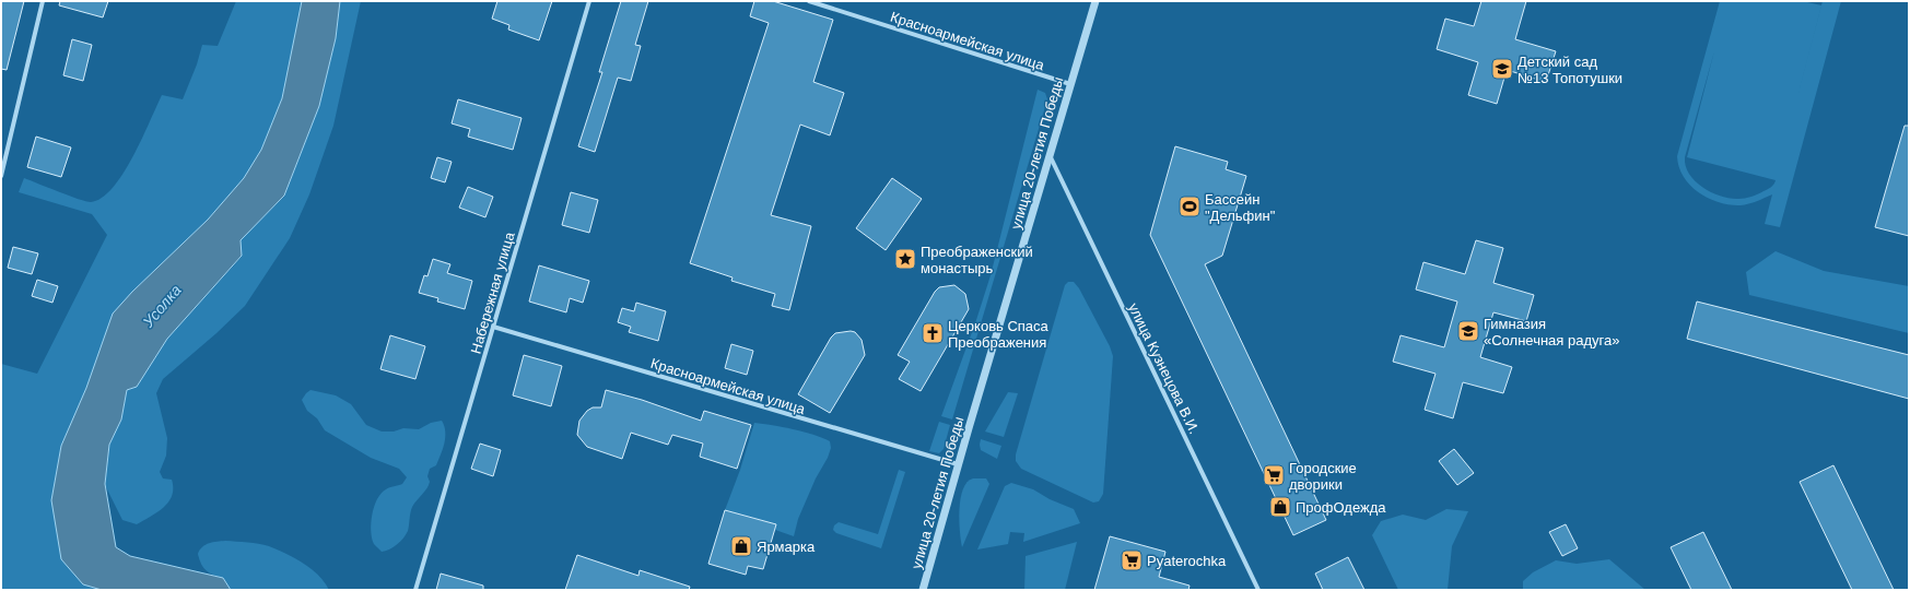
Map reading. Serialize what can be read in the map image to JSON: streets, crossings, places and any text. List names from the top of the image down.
{
  "streets": {
    "street": [
      "Красноармейская улица",
      "улица 20-летия Победы",
      "Набережная улица",
      "улица Кузнецова В.И."
    ]
  },
  "crossings": [
    ["Красноармейская улица", "улица 20-летия Победы"],
    ["Красноармейская улица", "Набережная улица"],
    ["улица 20-летия Победы", "улица Кузнецова В.И."]
  ],
  "water": ["Усолка"],
  "places": {
    "school or university": ["Детский сад №13 Топотушки", "Гимназия «Солнечная радуга»"],
    "sports": ["Бассейн \"Дельфин\""],
    "place": ["Преображенский монастырь"],
    "church": ["Церковь Спаса Преображения"],
    "supermarket": ["Городские дворики", "Pyaterochka"],
    "shop": ["ПрофОдежда", "Ярмарка"]
  }
}
